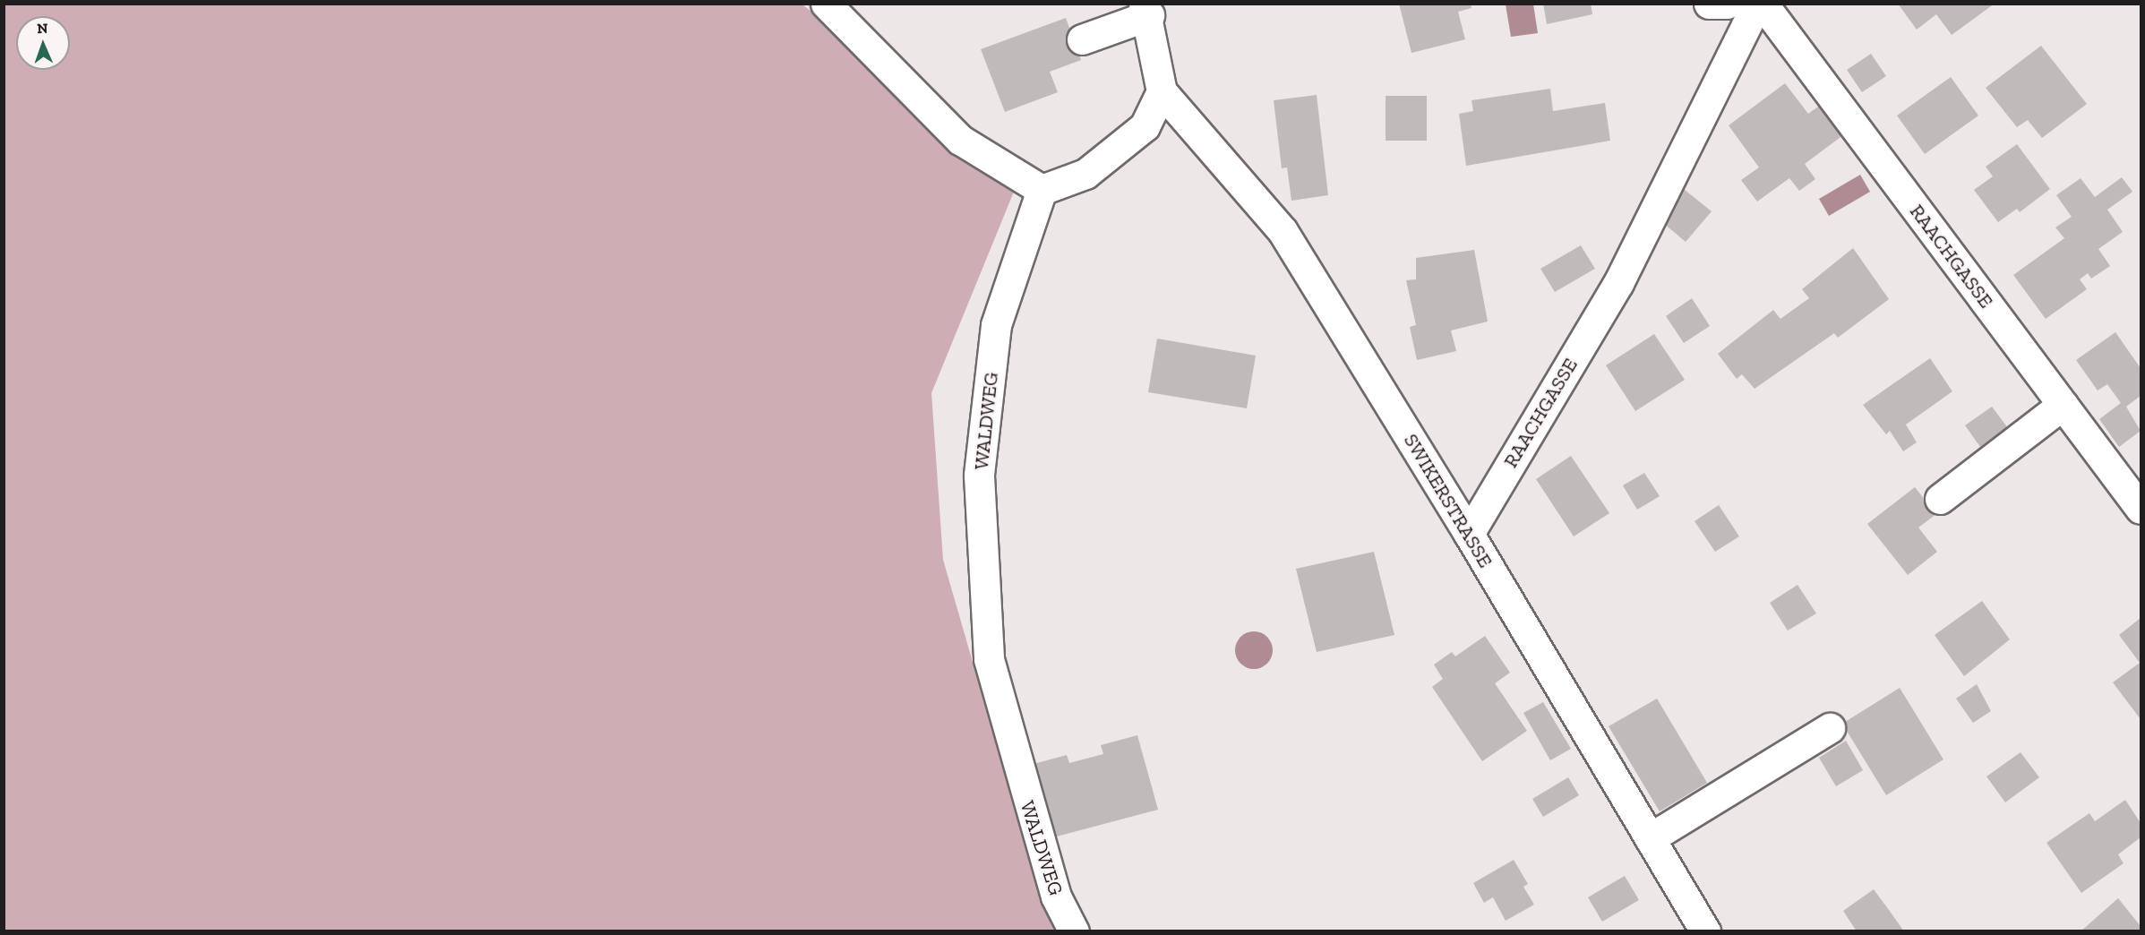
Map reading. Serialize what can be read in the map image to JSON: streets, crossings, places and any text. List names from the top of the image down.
{
  "streets": {
    "street": ["RAACHGASSE", "WALDWEG", "SWIKERSTRASSE"]
  },
  "crossings": [
    ["RAACHGASSE", "SWIKERSTRASSE"]
  ],
  "north": "top"
}
